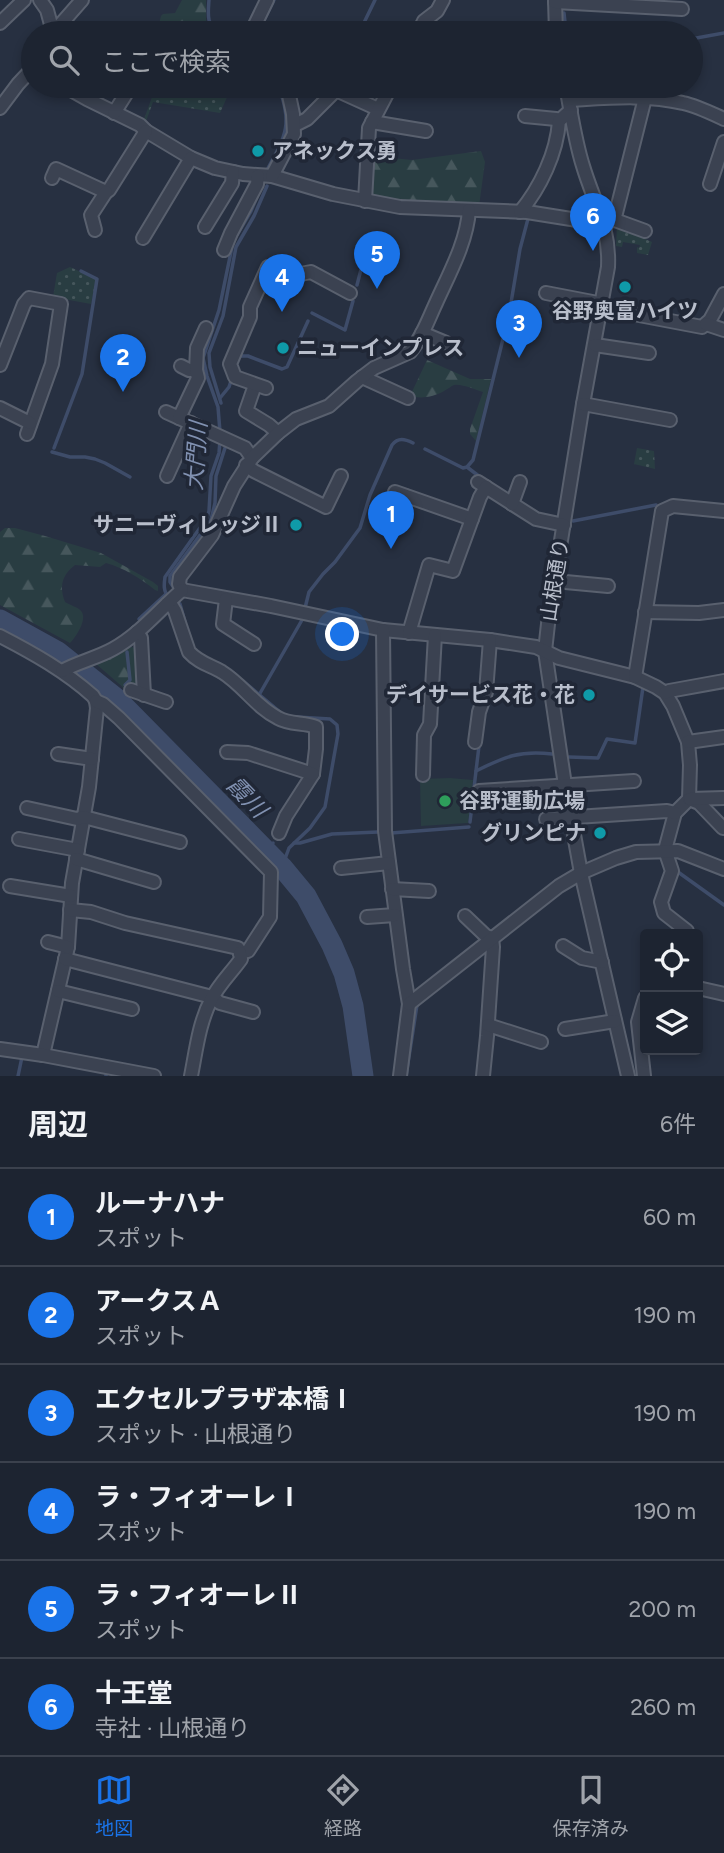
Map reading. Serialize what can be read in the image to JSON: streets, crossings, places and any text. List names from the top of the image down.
{
  "streets": {
    "street": ["山根通り"]
  },
  "water": ["大門川", "霞川"],
  "places": [
    "アネックス勇",
    "谷野奥富ハイツ",
    "ニューインプレス",
    "サニーヴィレッジⅡ",
    "デイサービス花・花",
    "谷野運動広場",
    "グリンピナ"
  ],
  "page": {
    "search": "ここで検索",
    "pins": [
      "6",
      "5",
      "4",
      "3",
      "2",
      "1"
    ],
    "heading": ["周辺", "6件"],
    "list": [
      {
        "mark": "1",
        "name": "ルーナハナ",
        "note": "スポット",
        "value": "60 m"
      },
      {
        "mark": "2",
        "name": "アークスＡ",
        "note": "スポット",
        "value": "190 m"
      },
      {
        "mark": "3",
        "name": "エクセルプラザ本橋Ⅰ",
        "note": "スポット · 山根通り",
        "value": "190 m"
      },
      {
        "mark": "4",
        "name": "ラ・フィオーレⅠ",
        "note": "スポット",
        "value": "190 m"
      },
      {
        "mark": "5",
        "name": "ラ・フィオーレⅡ",
        "note": "スポット",
        "value": "200 m"
      },
      {
        "mark": "6",
        "name": "十王堂",
        "note": "寺社 · 山根通り",
        "value": "260 m"
      }
    ],
    "nav": ["地図", "経路", "保存済み"]
  }
}
